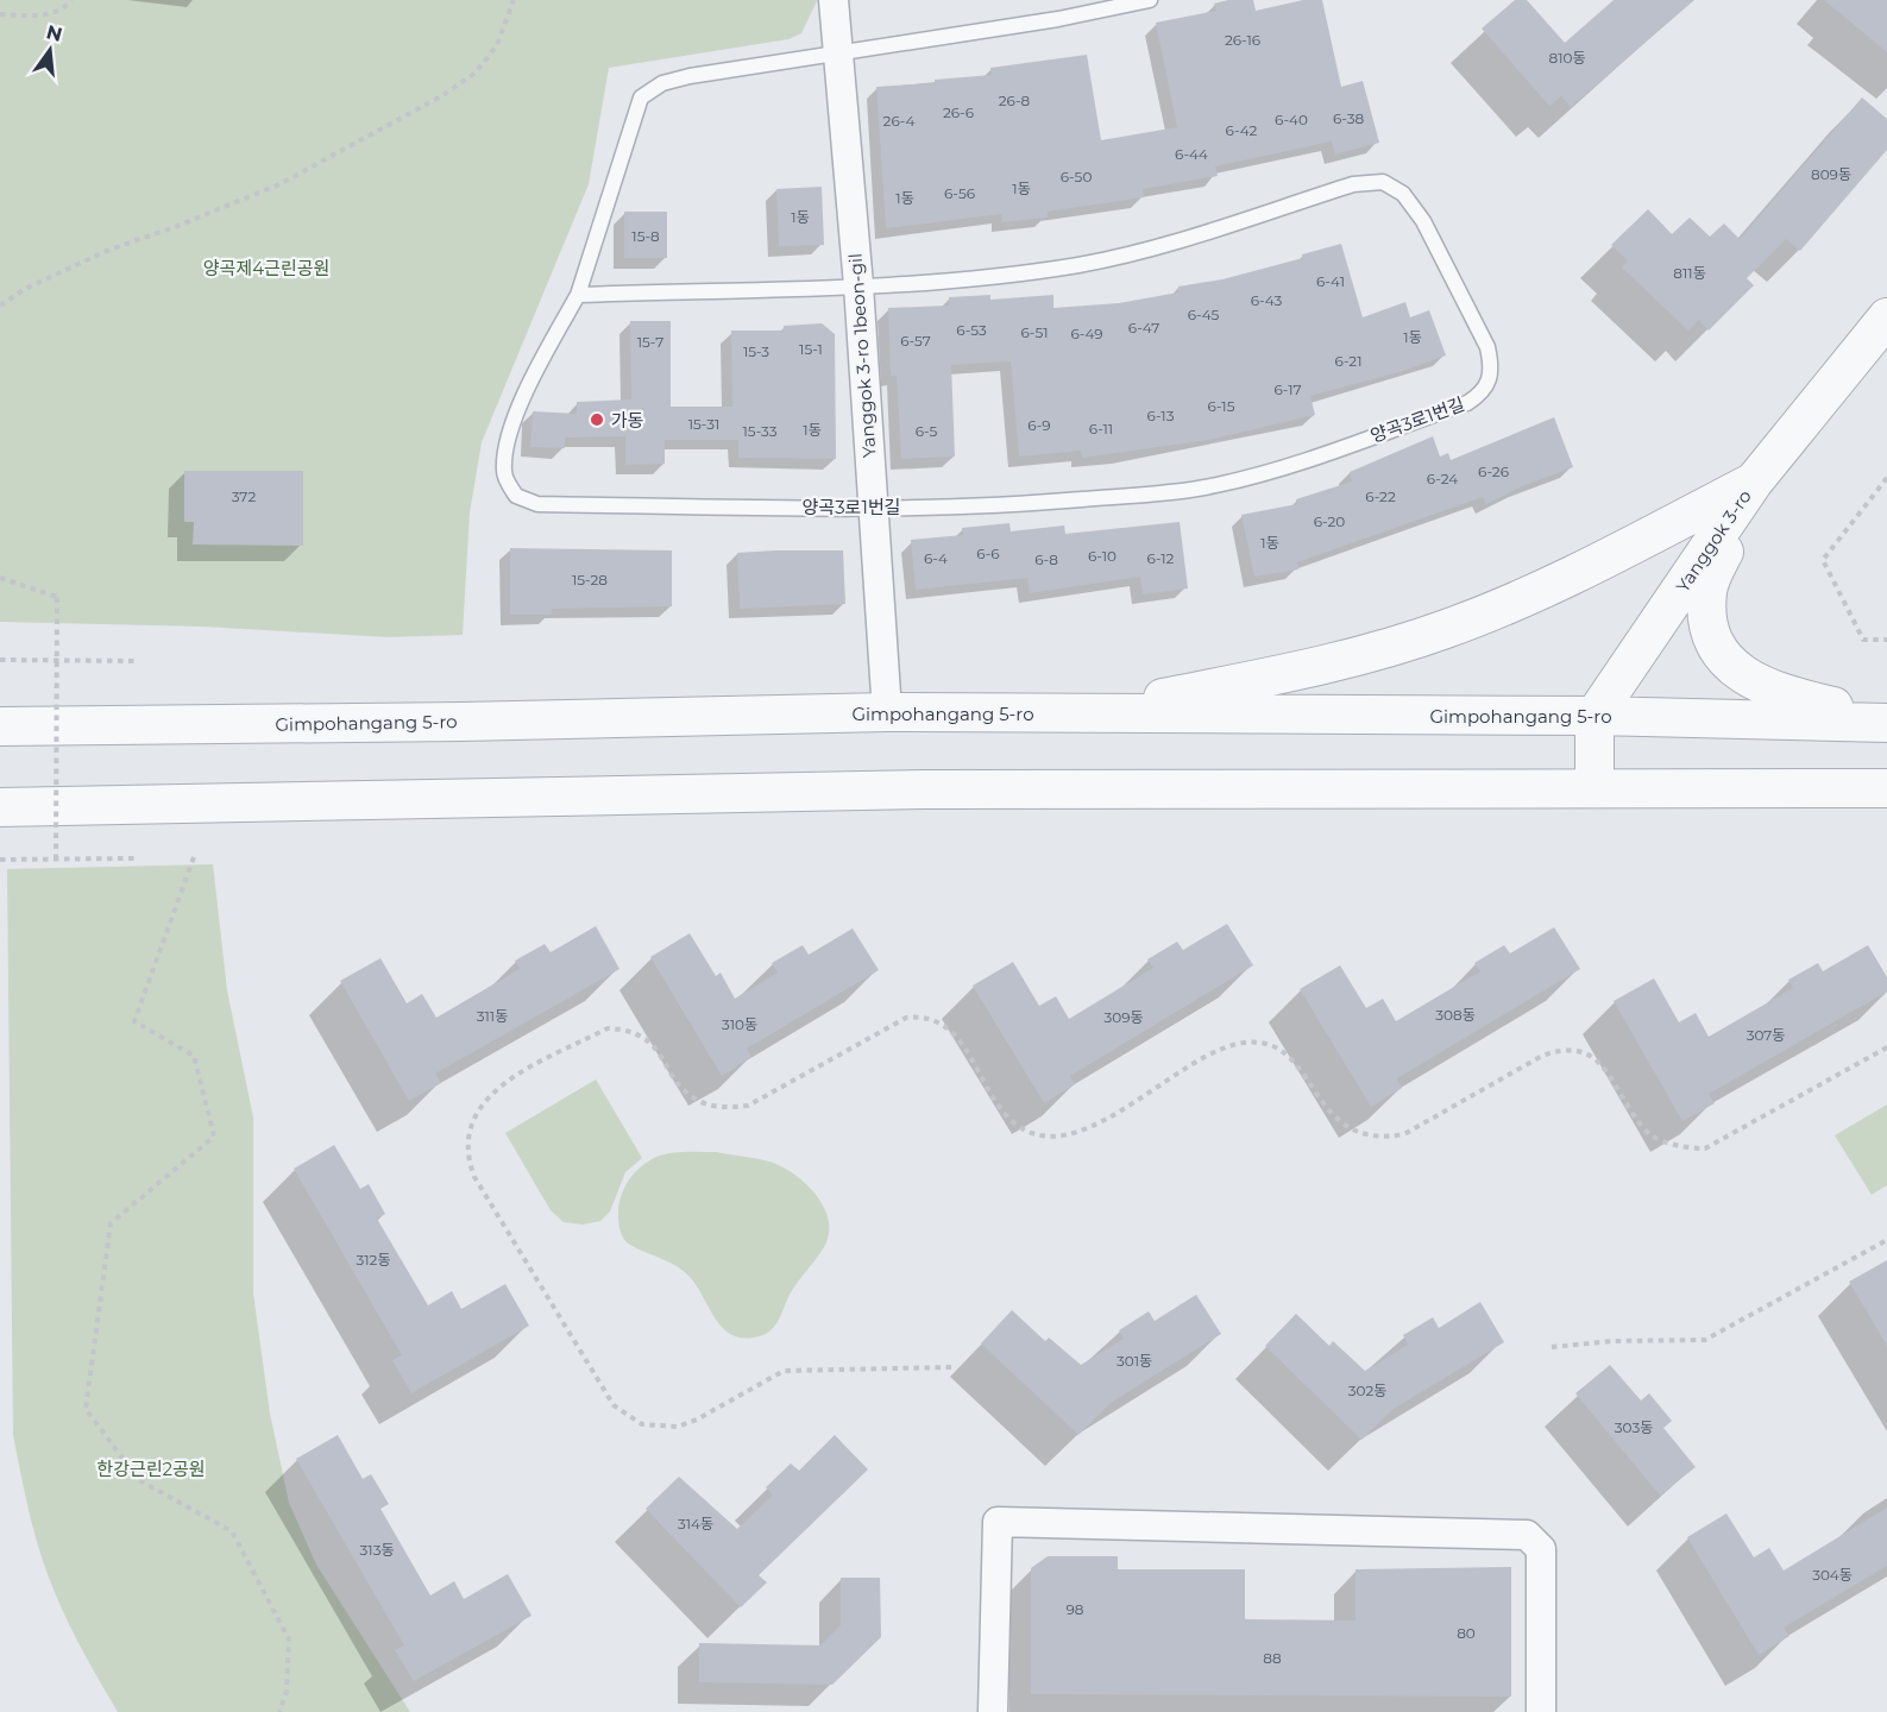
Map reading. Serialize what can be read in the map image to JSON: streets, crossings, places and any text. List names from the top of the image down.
{
  "streets": {
    "street": ["Yanggok 3-ro 1beon-gil", "Yanggok 3-ro", "Gimpohangang 5-ro"],
    "lane": ["양곡3로1번길"]
  },
  "crossings": [
    ["Yanggok 3-ro 1beon-gil", "양곡3로1번길"],
    ["Yanggok 3-ro 1beon-gil", "Gimpohangang 5-ro"],
    ["Yanggok 3-ro", "Gimpohangang 5-ro"]
  ],
  "parks": ["양곡제4근린공원", "한강근린2공원"],
  "places": ["가동"],
  "house_numbers": [
    "26-16",
    "810동",
    "26-8",
    "26-6",
    "6-38",
    "6-40",
    "26-4",
    "6-42",
    "6-44",
    "809동",
    "6-50",
    "1동",
    "6-56",
    "1동",
    "1동",
    "15-8",
    "811동",
    "6-41",
    "6-43",
    "6-45",
    "6-47",
    "6-53",
    "6-51",
    "6-49",
    "1동",
    "6-57",
    "15-7",
    "15-1",
    "15-3",
    "6-21",
    "6-17",
    "6-15",
    "6-13",
    "15-31",
    "6-9",
    "6-11",
    "1동",
    "15-33",
    "6-5",
    "6-26",
    "6-24",
    "372",
    "6-22",
    "6-20",
    "1동",
    "6-6",
    "6-10",
    "6-4",
    "6-12",
    "6-8",
    "15-28",
    "308동",
    "311동",
    "309동",
    "310동",
    "307동",
    "312동",
    "301동",
    "302동",
    "303동",
    "314동",
    "313동",
    "304동",
    "98",
    "80",
    "88"
  ],
  "north": "top"
}
